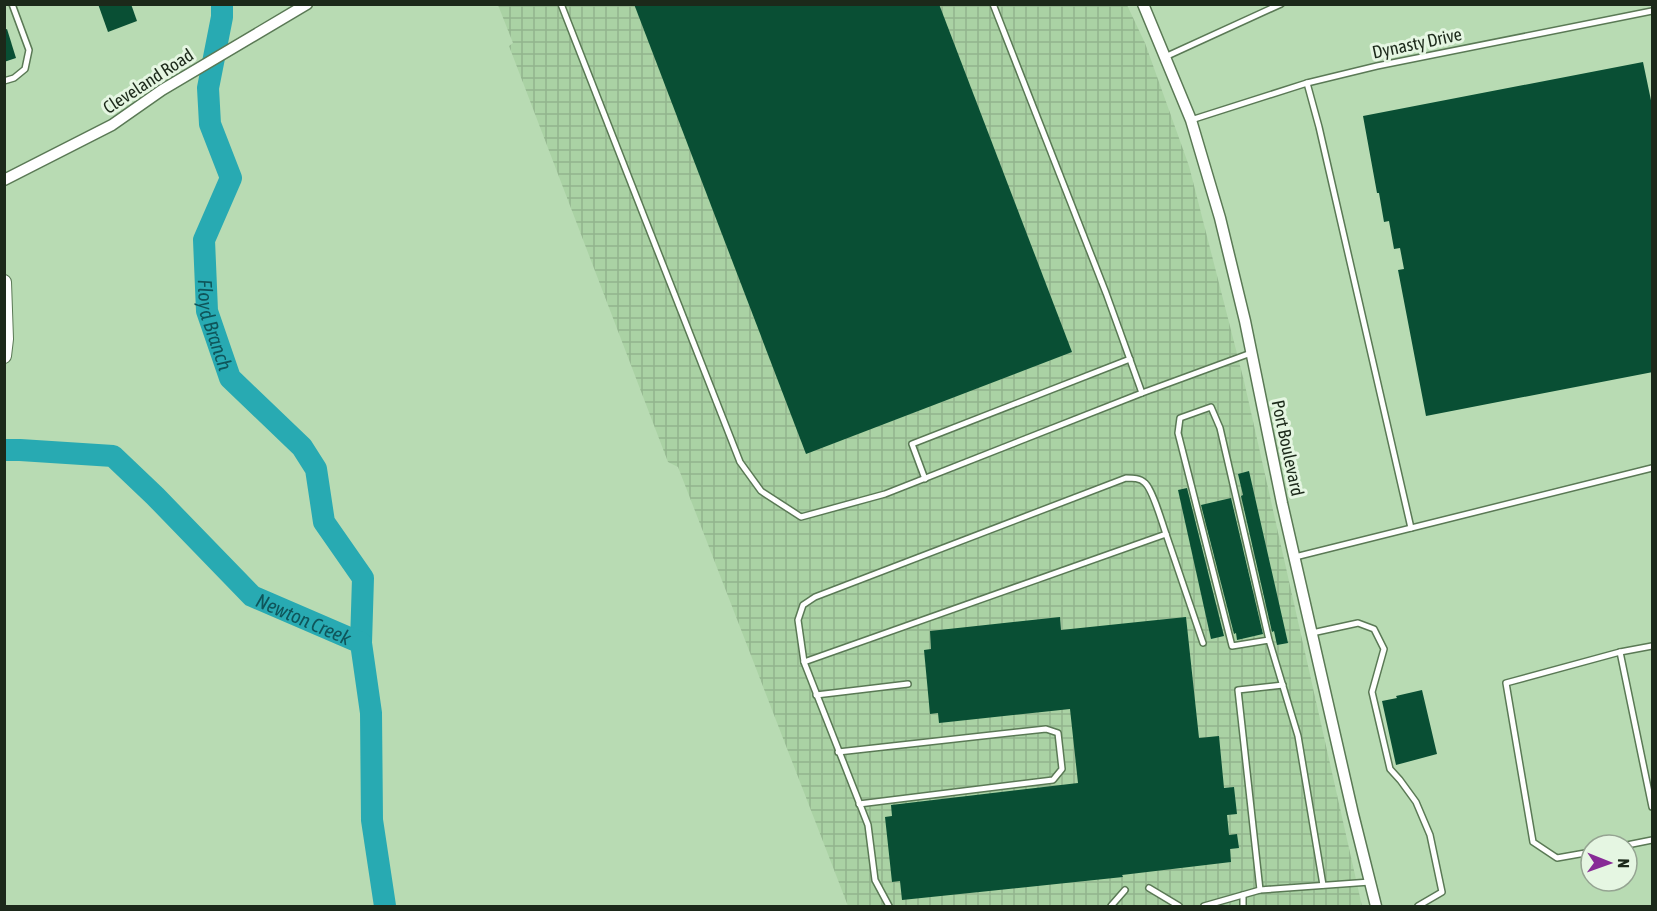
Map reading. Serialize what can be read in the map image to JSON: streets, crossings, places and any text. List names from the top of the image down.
{
  "streets": {
    "street": ["Cleveland Road", "Port Boulevard"],
    "lane": ["Dynasty Drive"]
  },
  "crossings": [
    ["Dynasty Drive", "Port Boulevard"]
  ],
  "water": ["Floyd Branch", "Newton Creek"],
  "north": "right"
}
